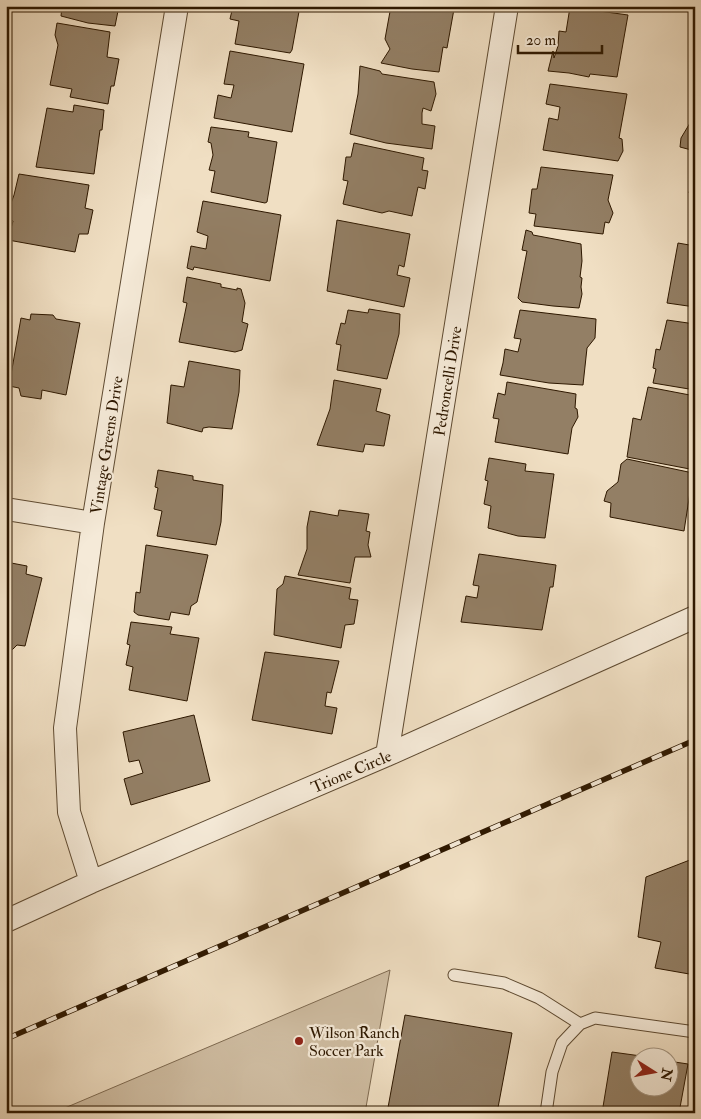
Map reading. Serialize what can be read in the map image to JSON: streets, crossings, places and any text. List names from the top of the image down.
{
  "streets": {
    "street": ["Pedroncelli Drive", "Vintage Greens Drive", "Trione Circle"]
  },
  "crossings": [
    ["Pedroncelli Drive", "Trione Circle"],
    ["Vintage Greens Drive", "Trione Circle"]
  ],
  "places": ["Wilson Ranch Soccer Park"],
  "scale_bar": "20 m",
  "north": "right"
}
